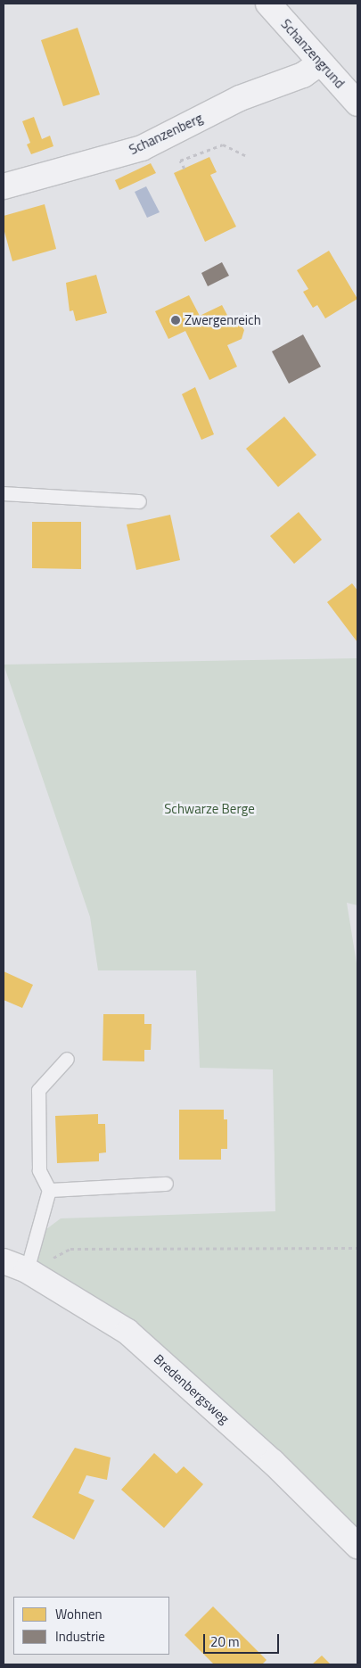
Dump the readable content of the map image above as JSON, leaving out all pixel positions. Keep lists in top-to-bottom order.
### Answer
{
  "streets": {
    "street": ["Schanzengrund", "Schanzenberg", "Bredenbergsweg"]
  },
  "crossings": [
    ["Schanzengrund", "Schanzenberg"]
  ],
  "parks": ["Schwarze Berge"],
  "places": ["Zwergenreich"],
  "legend": ["Wohnen", "Industrie"],
  "scale_bar": "20 m"
}
